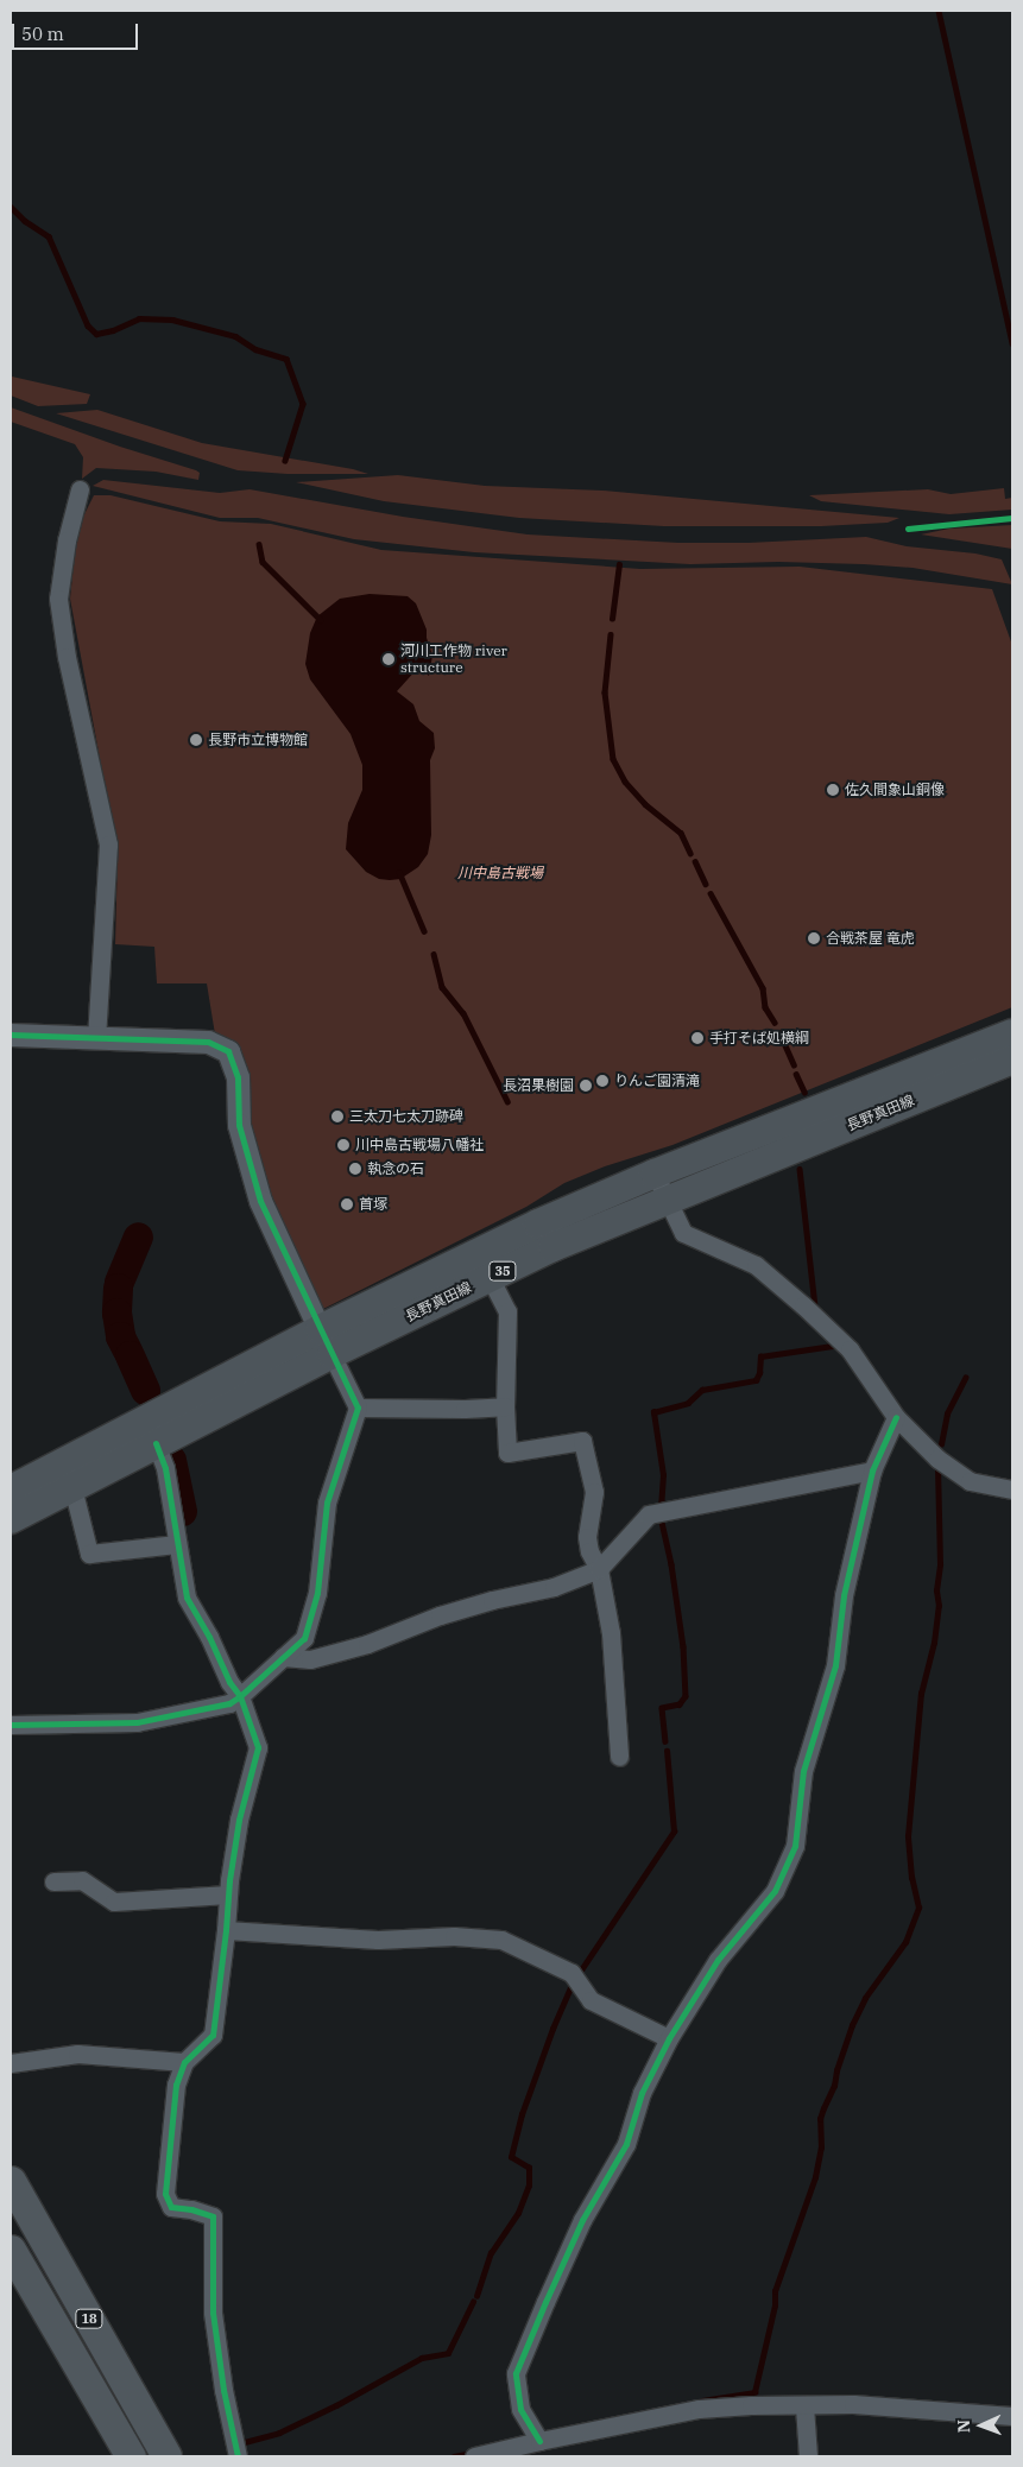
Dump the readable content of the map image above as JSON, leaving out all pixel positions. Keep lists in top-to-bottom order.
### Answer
{
  "streets": {
    "highway": ["18"],
    "main road": ["長野真田線", "35"]
  },
  "parks": ["川中島古戦場"],
  "places": [
    "河川工作物 river structure",
    "長野市立博物館",
    "佐久間象山銅像",
    "合戦茶屋 竜虎",
    "手打そば処横綱",
    "りんご園清滝",
    "長沼果樹園",
    "三太刀七太刀跡碑",
    "川中島古戦場八幡社",
    "執念の石",
    "首塚"
  ],
  "scale_bar": "50 m",
  "north": "left"
}
